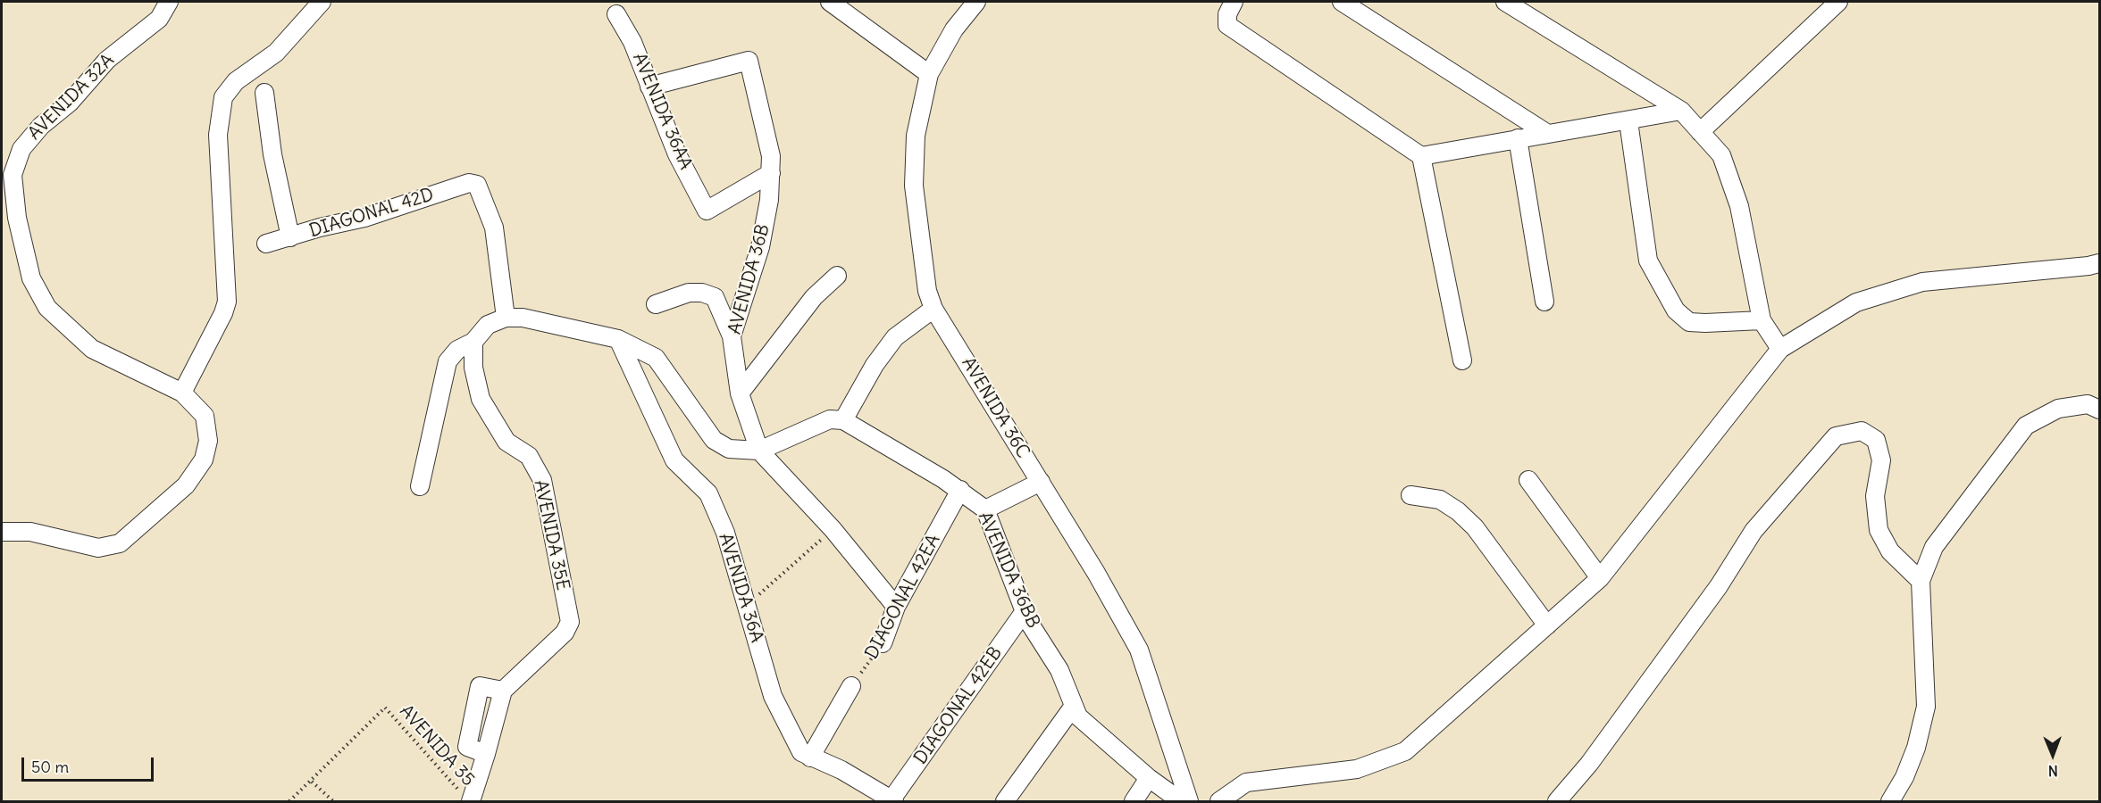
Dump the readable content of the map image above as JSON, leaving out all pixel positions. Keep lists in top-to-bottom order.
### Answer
{
  "streets": {
    "street": [
      "AVENIDA 32A",
      "AVENIDA 36AA",
      "DIAGONAL 42D",
      "AVENIDA 36B",
      "AVENIDA 36C",
      "AVENIDA 35E",
      "AVENIDA 36BB",
      "AVENIDA 36A",
      "DIAGONAL 42EA",
      "DIAGONAL 42EB"
    ],
    "path": ["AVENIDA 35"]
  },
  "crossings": [
    ["AVENIDA 36AA", "AVENIDA 36B"],
    ["AVENIDA 36B", "DIAGONAL 42EA"],
    ["AVENIDA 35E", "AVENIDA 35"],
    ["AVENIDA 36BB", "DIAGONAL 42EA"],
    ["AVENIDA 36BB", "DIAGONAL 42EB"],
    ["AVENIDA 36A", "DIAGONAL 42EB"]
  ],
  "scale_bar": "50 m",
  "north": "bottom"
}
